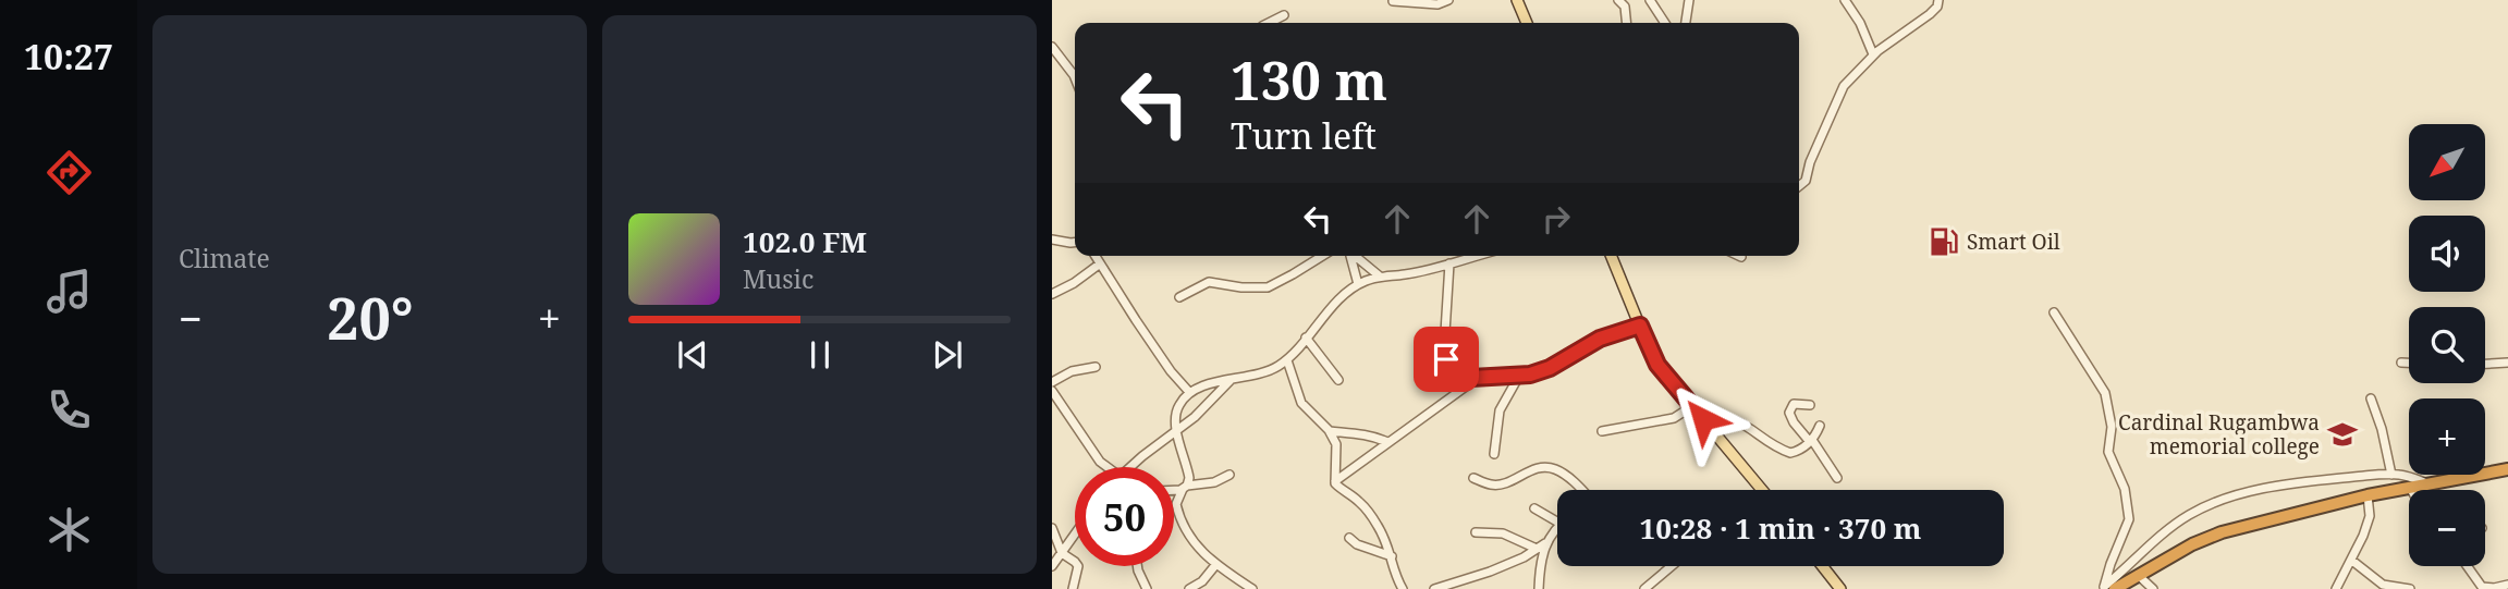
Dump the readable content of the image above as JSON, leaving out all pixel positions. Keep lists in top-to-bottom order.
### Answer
{
  "places": {
    "fuel station": ["Smart Oil"],
    "school or university": ["Cardinal Rugambwa memorial college"]
  },
  "north": "bottom left",
  "page": {
    "tabs": "10:27",
    "tile": "Climate",
    "turn": ["130 m", "Turn left"],
    "map_buttons": ["+", "−"],
    "song": ["102.0 FM", "Music"],
    "heat": ["−", "20°", "+"],
    "limit": "50",
    "trip": "10:28 · 1 min · 370 m"
  }
}
